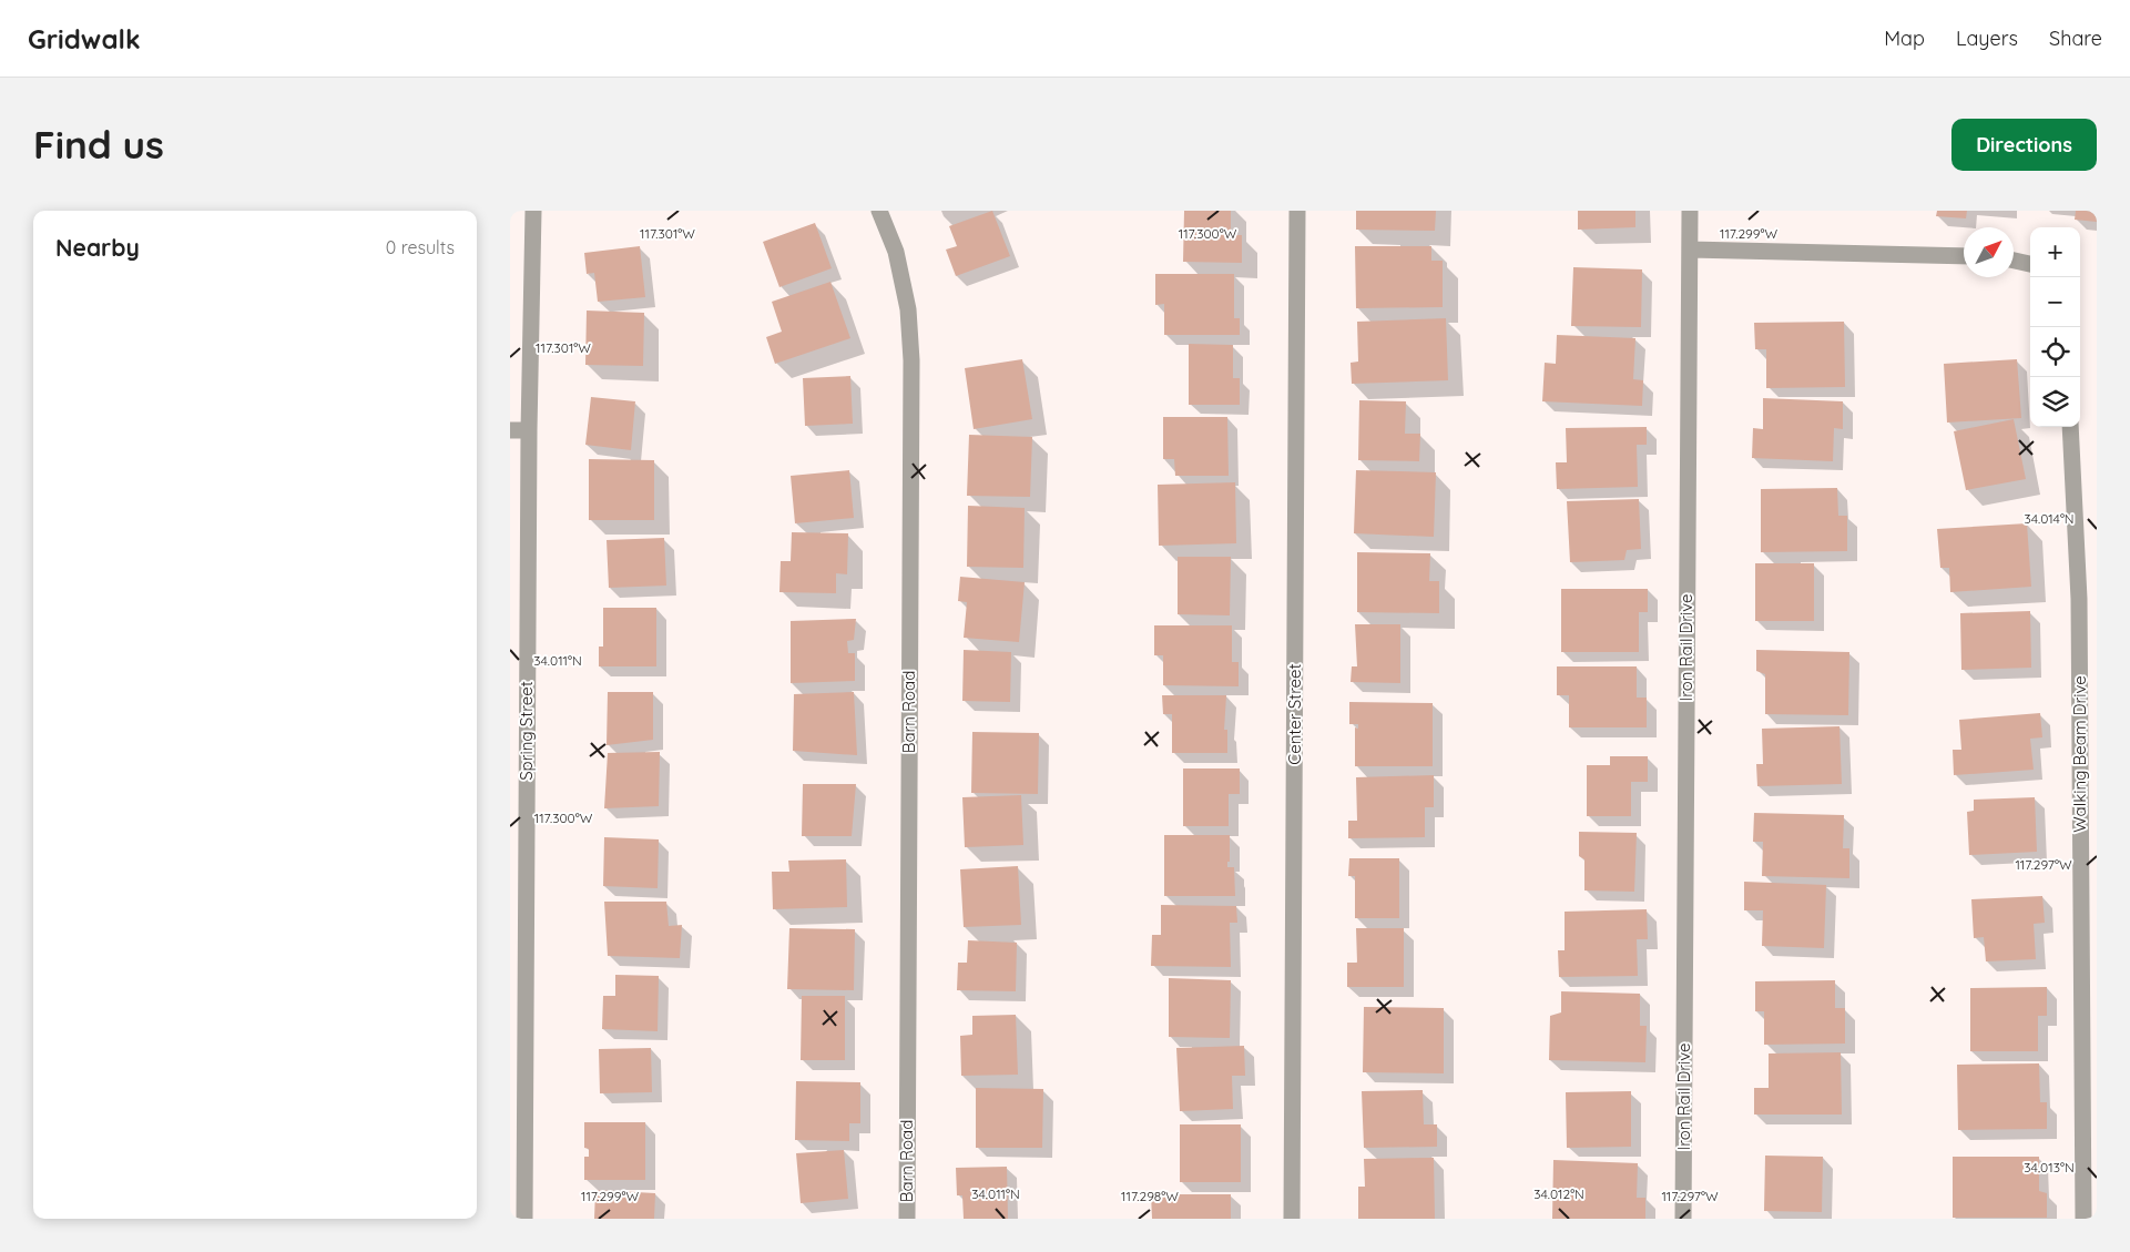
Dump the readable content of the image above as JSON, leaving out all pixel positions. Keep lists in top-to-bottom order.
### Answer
{
  "streets": {
    "street": [
      "Iron Rail Drive",
      "Barn Road",
      "Center Street",
      "Spring Street",
      "Walking Beam Drive"
    ]
  },
  "north": "top right",
  "page": {
    "header": "Gridwalk",
    "nav": ["Map", "Layers", "Share"],
    "buttons": "Directions",
    "title": "Find us",
    "heading": ["Nearby", "0 results"],
    "map_buttons": ["+", "−"]
  },
  "coordinates": [
    "117.301°W",
    "117.300°W",
    "117.299°W",
    "34.014°N",
    "34.011°N",
    "117.297°W",
    "34.013°N",
    "34.012°N",
    "117.298°W"
  ]
}
